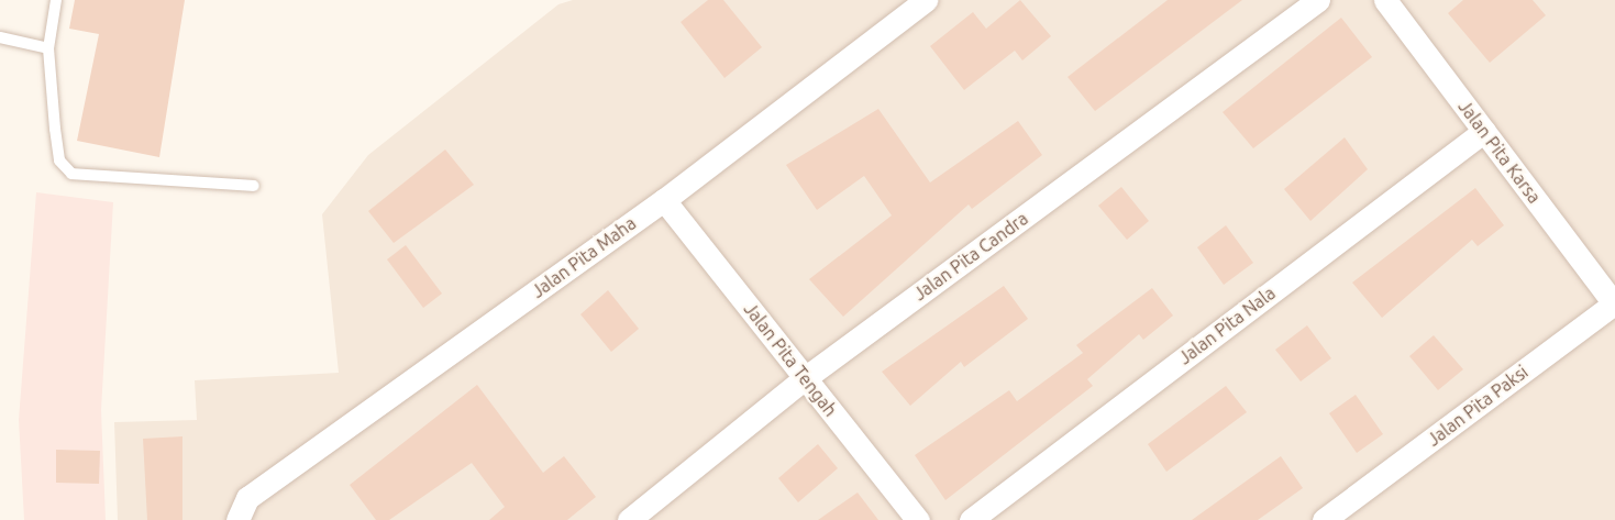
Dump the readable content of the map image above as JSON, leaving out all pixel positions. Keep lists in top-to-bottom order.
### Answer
{
  "streets": {
    "street": [
      "Jalan Pita Karsa",
      "Jalan Pita Candra",
      "Jalan Pita Maha",
      "Jalan Pita Nala",
      "Jalan Pita Tengah",
      "Jalan Pita Paksi"
    ]
  },
  "crossings": [
    ["Jalan Pita Karsa", "Jalan Pita Nala"],
    ["Jalan Pita Karsa", "Jalan Pita Paksi"],
    ["Jalan Pita Candra", "Jalan Pita Tengah"],
    ["Jalan Pita Maha", "Jalan Pita Tengah"]
  ]
}
